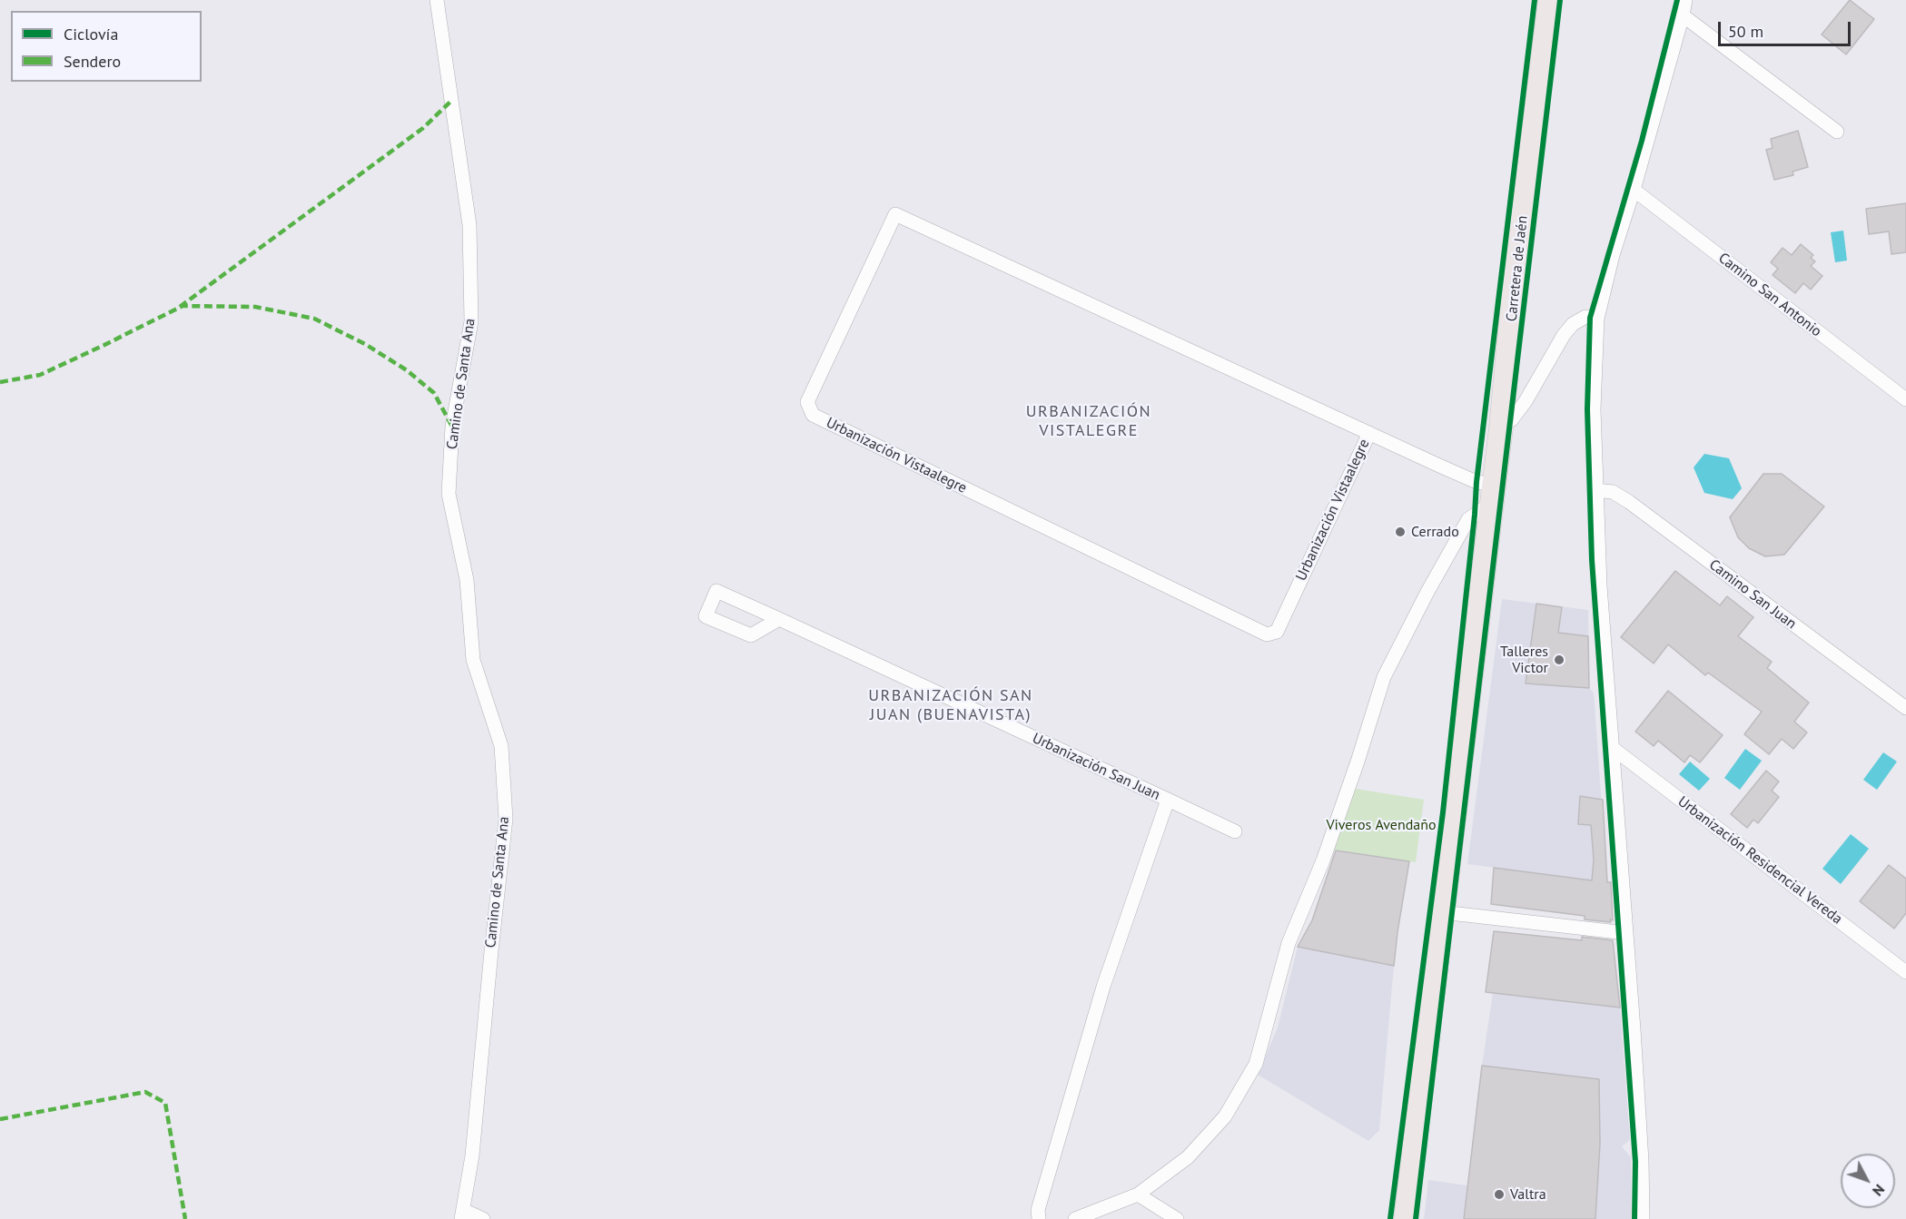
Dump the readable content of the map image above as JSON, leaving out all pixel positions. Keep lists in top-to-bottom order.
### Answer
{
  "streets": {
    "highway": ["Carretera de Jaén"],
    "street": [
      "Camino San Antonio",
      "Camino de Santa Ana",
      "Urbanización Vistaalegre",
      "Camino San Juan",
      "Urbanización San Juan",
      "Urbanización Residencial Vereda"
    ]
  },
  "crossings": [
    ["Carretera de Jaén", "Urbanización Vistaalegre"]
  ],
  "districts": ["URBANIZACIÓN VISTALEGRE", "URBANIZACIÓN SAN JUAN (BUENAVISTA)"],
  "parks": ["Viveros Avendaño"],
  "places": ["Cerrado", "Talleres Victor", "Valtra"],
  "legend": ["Ciclovía", "Sendero"],
  "scale_bar": "50 m",
  "north": "bottom right"
}
